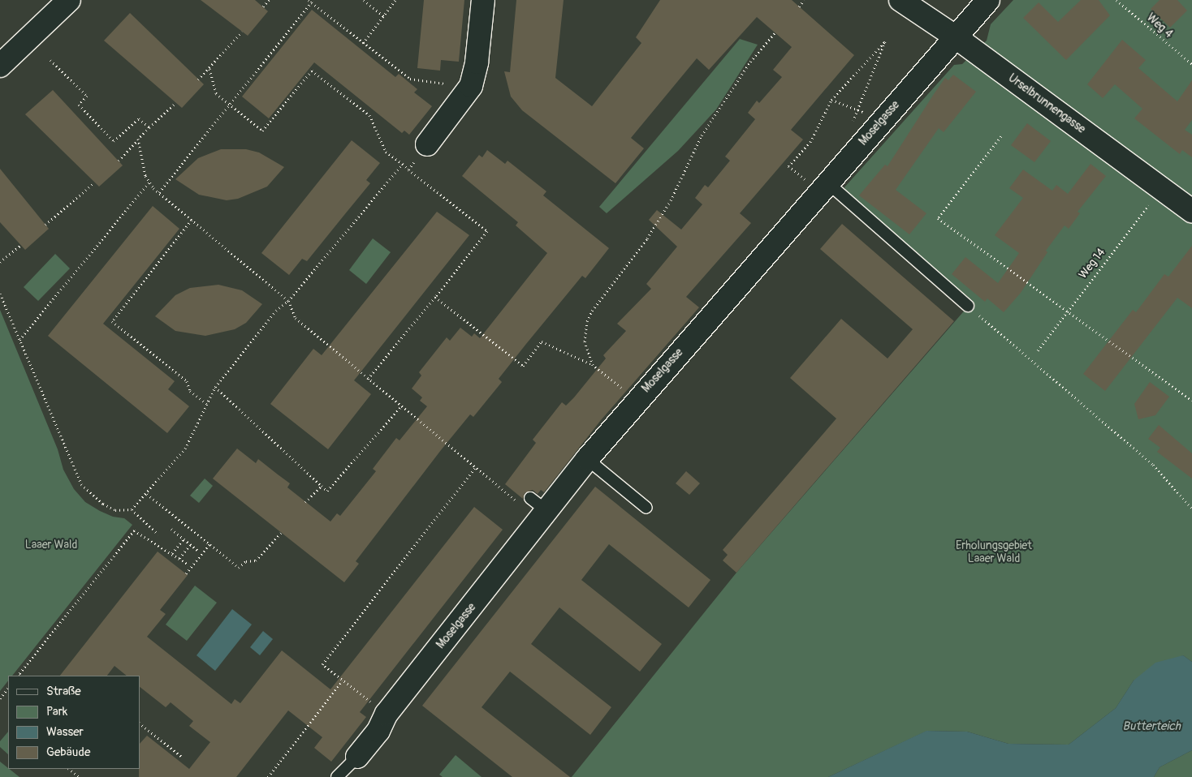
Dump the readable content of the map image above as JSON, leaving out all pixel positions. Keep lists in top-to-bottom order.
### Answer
{
  "streets": {
    "street": ["Urselbrunnengasse", "Moselgasse"],
    "path": ["Weg 4", "Weg 14"]
  },
  "crossings": [
    ["Urselbrunnengasse", "Moselgasse"],
    ["Urselbrunnengasse", "Weg 14"]
  ],
  "water": ["Butterteich"],
  "parks": ["Laaer Wald", "Erholungsgebiet Laaer Wald"],
  "legend": [
    "Straße",
    "Park",
    "Wasser",
    "Gebäude"
  ]
}
